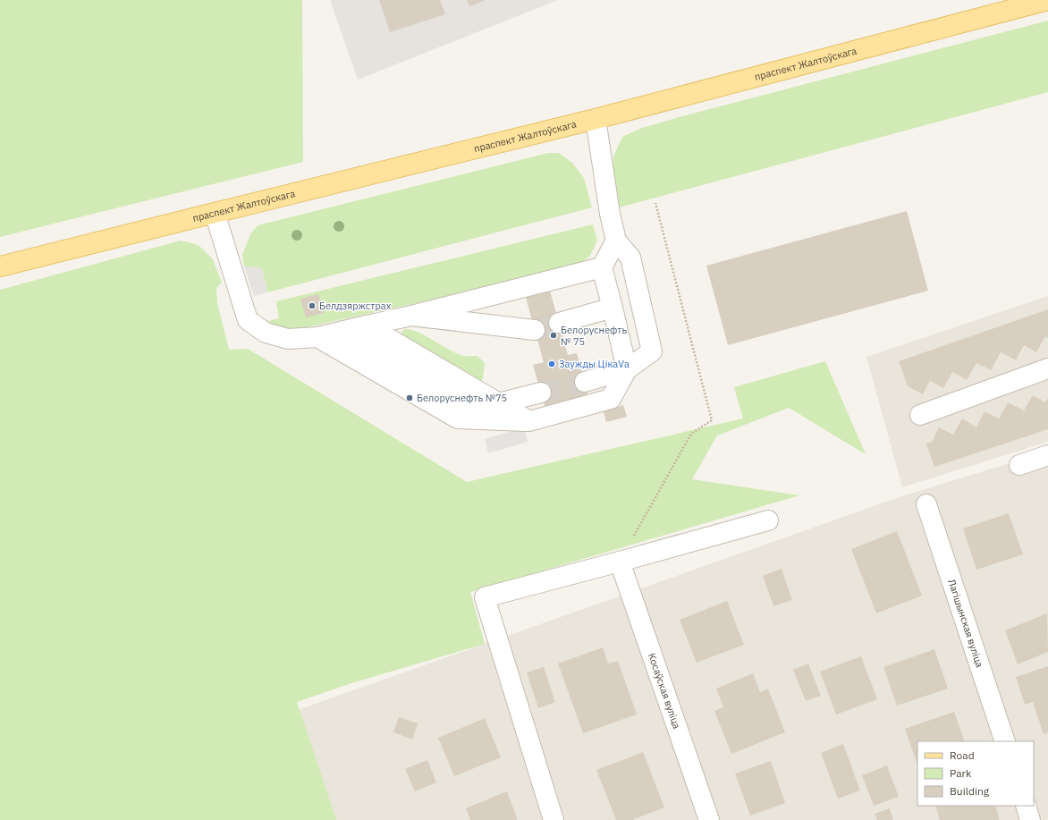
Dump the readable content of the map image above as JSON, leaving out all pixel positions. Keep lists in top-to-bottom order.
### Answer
{
  "streets": {
    "main road": ["праспект Жалтоўскага"],
    "street": ["Лагішынская вуліца", "Косаўская вуліца"]
  },
  "places": [
    "Белдзяржстрах",
    "Белоруснефть № 75",
    "Заужды ЦікаVа",
    "Белоруснефть №75"
  ],
  "legend": ["Road", "Park", "Building"]
}
